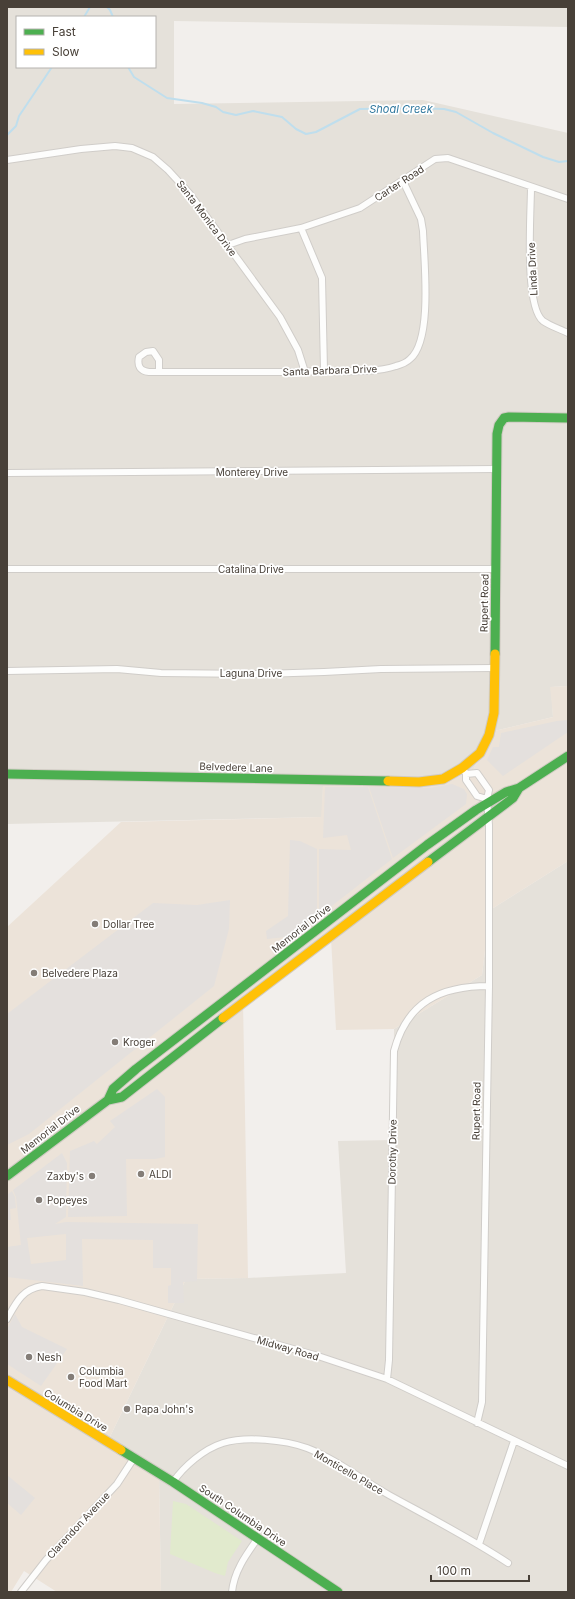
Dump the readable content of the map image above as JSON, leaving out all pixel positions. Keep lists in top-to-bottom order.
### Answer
{
  "streets": {
    "main road": [
      "Rupert Road",
      "Belvedere Lane",
      "Memorial Drive",
      "Columbia Drive",
      "South Columbia Drive"
    ],
    "street": [
      "Carter Road",
      "Santa Monica Drive",
      "Linda Drive",
      "Santa Barbara Drive",
      "Monterey Drive",
      "Catalina Drive",
      "Laguna Drive",
      "Dorothy Drive",
      "Midway Road",
      "Monticello Place",
      "Clarendon Avenue"
    ]
  },
  "crossings": [
    ["Carter Road", "Santa Monica Drive"],
    ["Carter Road", "Linda Drive"],
    ["Carter Road", "Santa Barbara Drive"],
    ["Santa Monica Drive", "Santa Barbara Drive"],
    ["Monterey Drive", "Rupert Road"],
    ["Catalina Drive", "Rupert Road"],
    ["Rupert Road", "Laguna Drive"],
    ["Rupert Road", "Belvedere Lane"],
    ["Rupert Road", "Memorial Drive"],
    ["Rupert Road", "Dorothy Drive"],
    ["Rupert Road", "Midway Road"],
    ["Dorothy Drive", "Midway Road"],
    ["Columbia Drive", "South Columbia Drive"],
    ["Columbia Drive", "Clarendon Avenue"],
    ["Monticello Place", "South Columbia Drive"],
    ["South Columbia Drive", "Clarendon Avenue"]
  ],
  "water": ["Shoal Creek"],
  "places": [
    "Dollar Tree",
    "Belvedere Plaza",
    "Kroger",
    "ALDI",
    "Zaxby's",
    "Popeyes",
    "Nesh",
    "Columbia Food Mart",
    "Papa John's"
  ],
  "legend": ["Fast", "Slow"],
  "scale_bar": "100 m"
}
